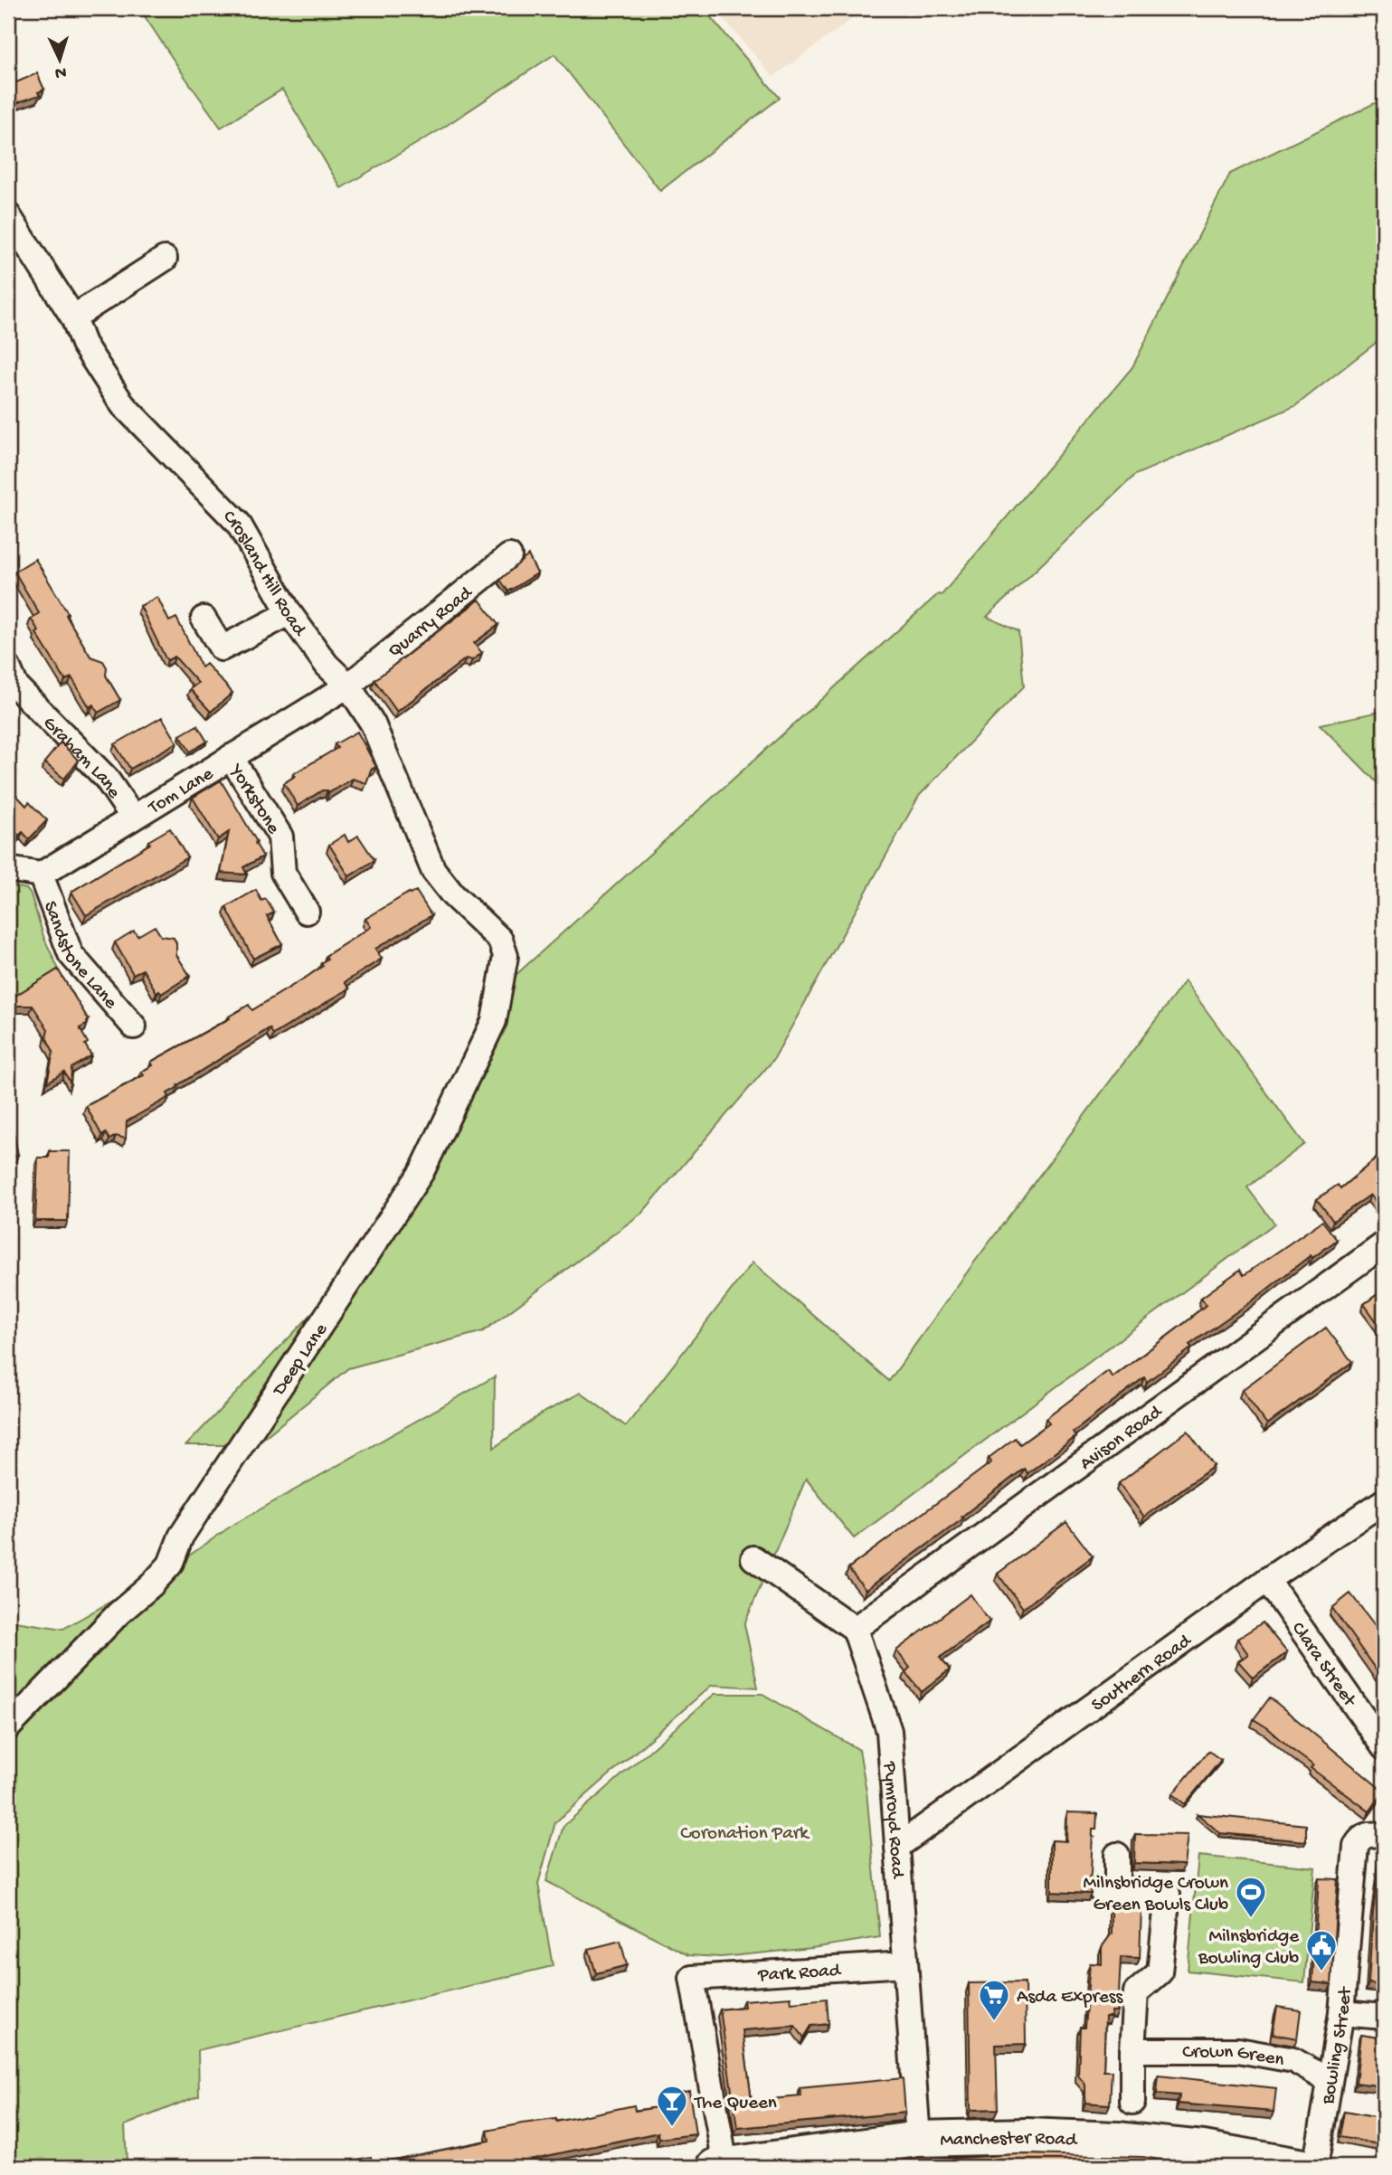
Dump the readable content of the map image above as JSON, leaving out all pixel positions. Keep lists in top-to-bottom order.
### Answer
{
  "streets": {
    "main road": ["Manchester Road"],
    "street": [
      "Crosland Hill Road",
      "Quarry Road",
      "Graham Lane",
      "Tom Lane",
      "Yorkstone",
      "Sandstone Lane",
      "Deep Lane",
      "Avison Road",
      "Clara Street",
      "Southern Road",
      "Pymroyd Road",
      "Park Road",
      "Bowling Street",
      "Crown Green"
    ]
  },
  "crossings": [
    ["Crosland Hill Road", "Quarry Road"],
    ["Crosland Hill Road", "Tom Lane"],
    ["Crosland Hill Road", "Deep Lane"],
    ["Quarry Road", "Tom Lane"],
    ["Graham Lane", "Tom Lane"],
    ["Tom Lane", "Yorkstone"],
    ["Tom Lane", "Sandstone Lane"],
    ["Avison Road", "Pymroyd Road"],
    ["Clara Street", "Southern Road"],
    ["Southern Road", "Pymroyd Road"],
    ["Pymroyd Road", "Park Road"],
    ["Pymroyd Road", "Manchester Road"],
    ["Park Road", "Manchester Road"],
    ["Bowling Street", "Crown Green"]
  ],
  "parks": ["Coronation Park"],
  "places": {
    "sports": ["Milnsbridge Crown Green Bowls Club"],
    "public building": ["Milnsbridge Bowling Club"],
    "supermarket": ["Asda Express"],
    "bar": ["The Queen"]
  },
  "north": "bottom"
}
